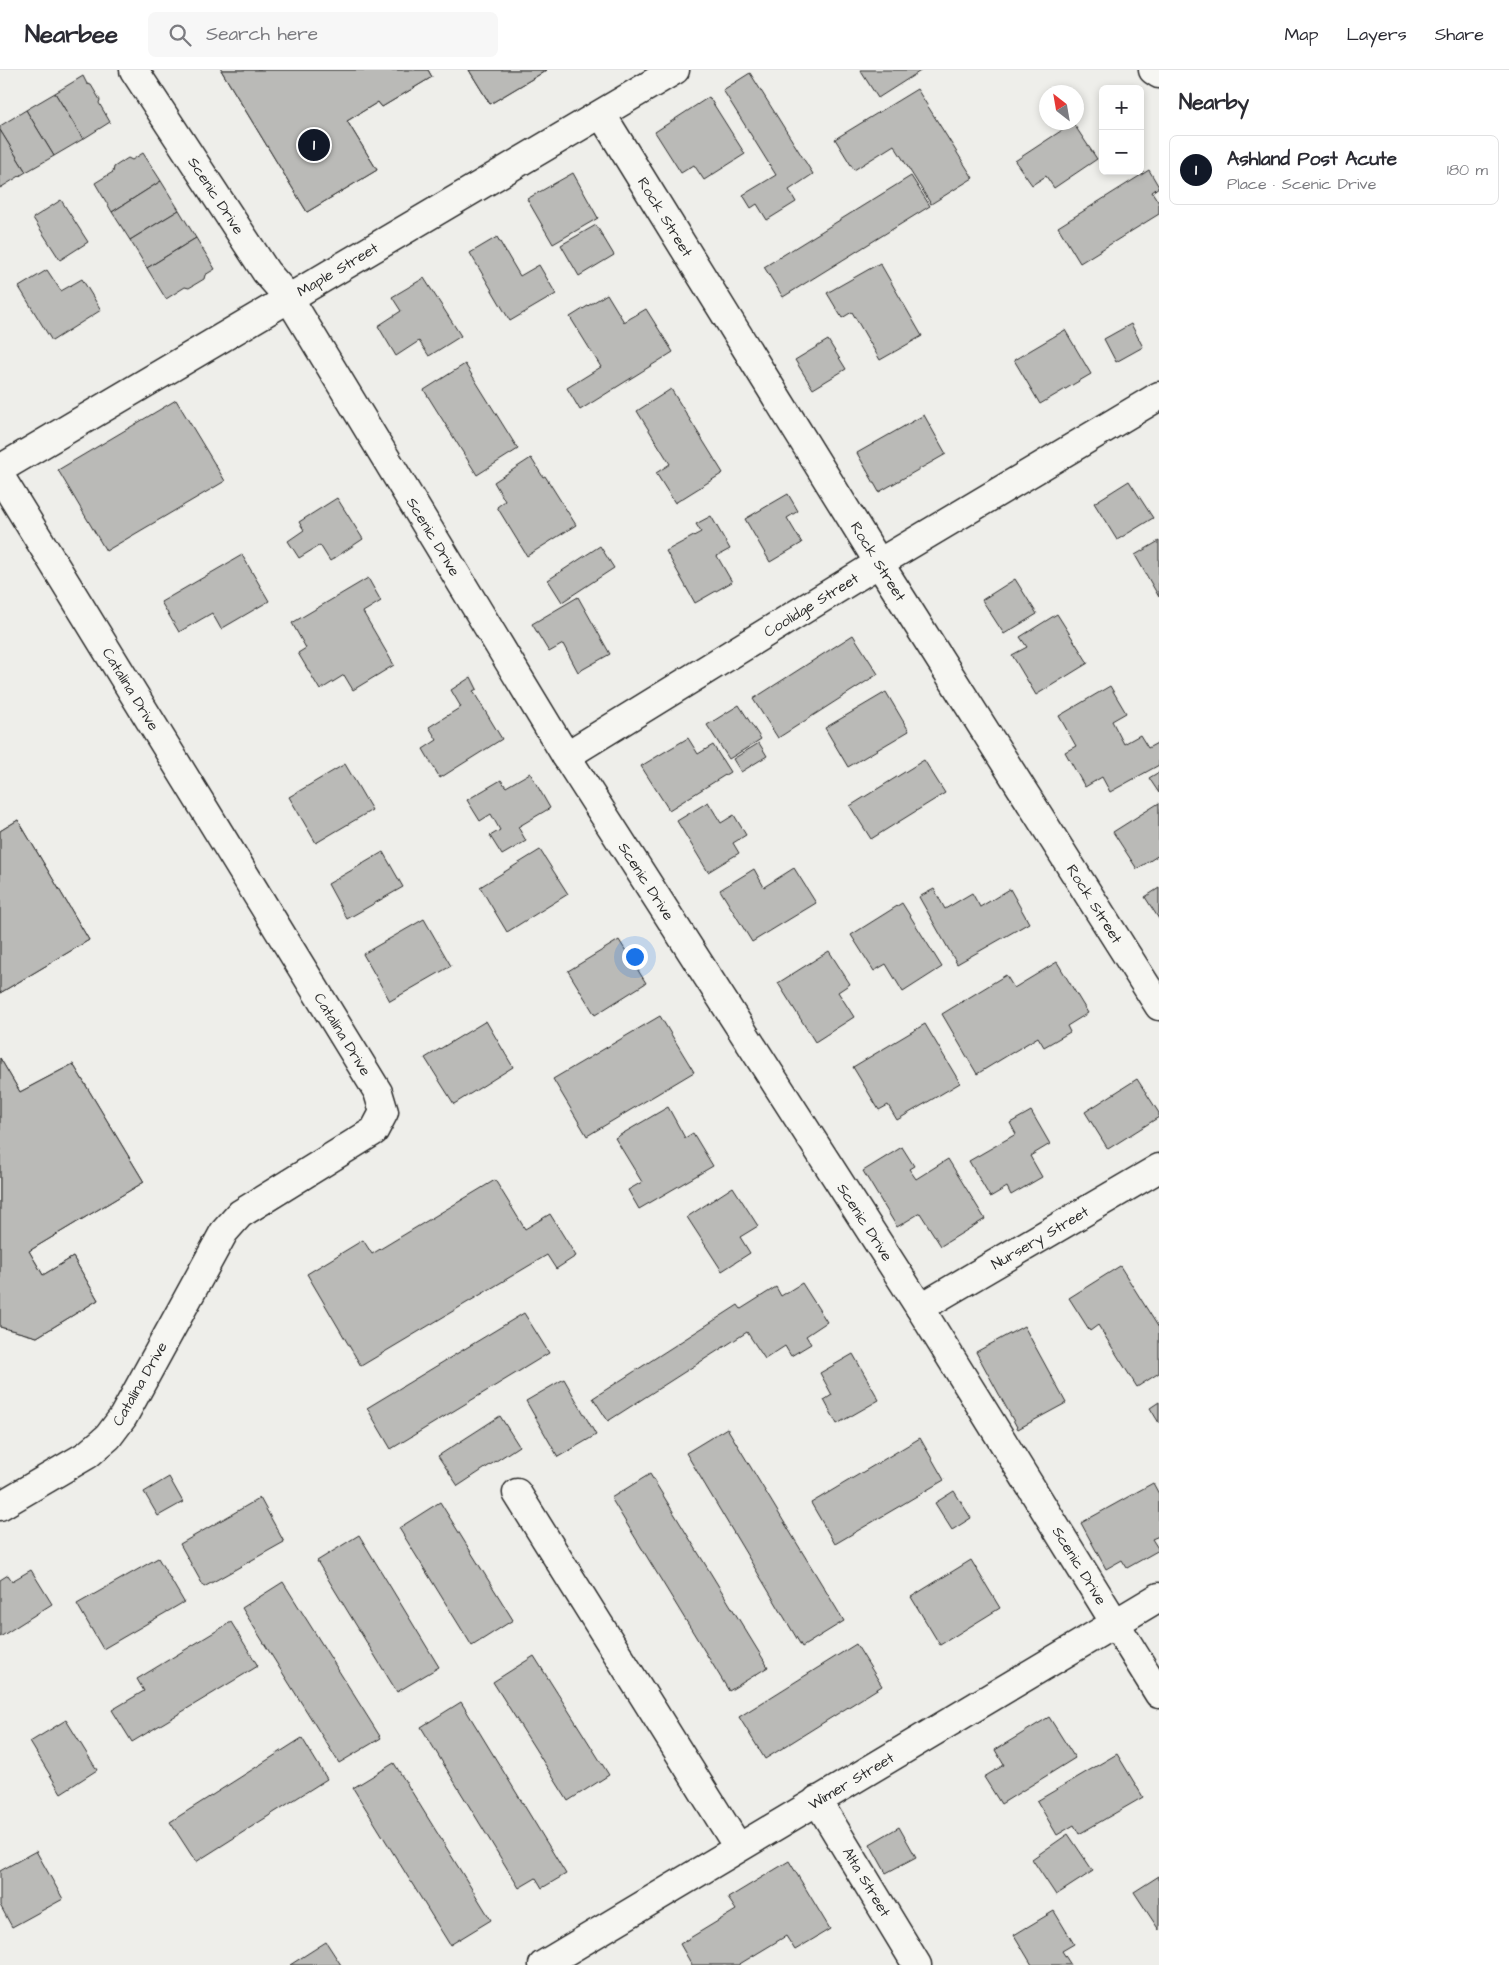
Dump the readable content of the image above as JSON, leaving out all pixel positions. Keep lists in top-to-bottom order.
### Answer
{
  "streets": {
    "street": [
      "Scenic Drive",
      "Rock Street",
      "Maple Street",
      "Coolidge Street",
      "Catalina Drive",
      "Nursery Street",
      "Wimer Street",
      "Alta Street"
    ]
  },
  "crossings": [
    ["Scenic Drive", "Maple Street"],
    ["Scenic Drive", "Coolidge Street"],
    ["Scenic Drive", "Nursery Street"],
    ["Scenic Drive", "Wimer Street"],
    ["Rock Street", "Maple Street"],
    ["Rock Street", "Coolidge Street"],
    ["Wimer Street", "Alta Street"]
  ],
  "north": "top left",
  "page": {
    "header": "Nearbee",
    "search": "Search here",
    "nav": ["Map", "Layers", "Share"],
    "heading": "Nearby",
    "map_buttons": ["+", "−"],
    "pins": "1",
    "list": [
      {
        "mark": "1",
        "name": "Ashland Post Acute",
        "note": "Place · Scenic Drive",
        "value": "180 m"
      }
    ]
  }
}
